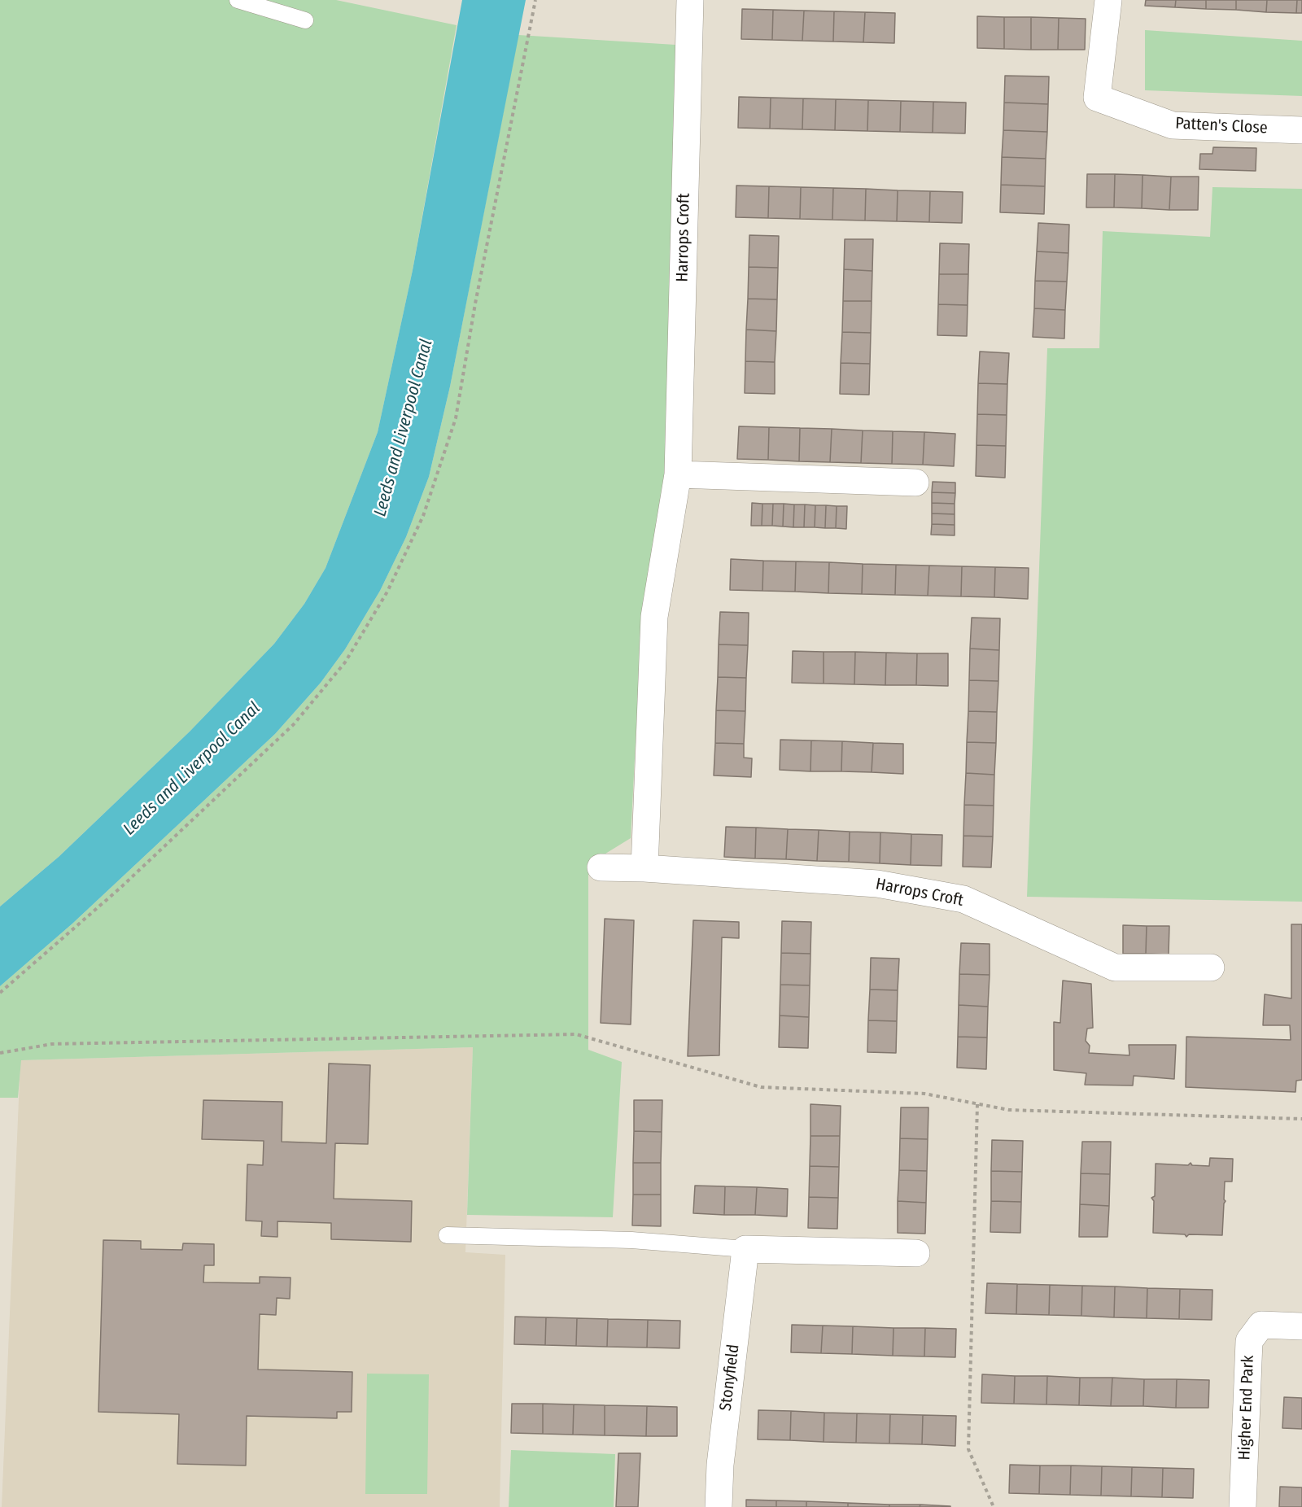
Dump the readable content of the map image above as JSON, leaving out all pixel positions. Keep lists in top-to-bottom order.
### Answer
{
  "streets": {
    "street": [
      "Patten's Close",
      "Harrops Croft",
      "Stonyfield",
      "Higher End Park"
    ]
  },
  "water": ["Leeds and Liverpool Canal"]
}
